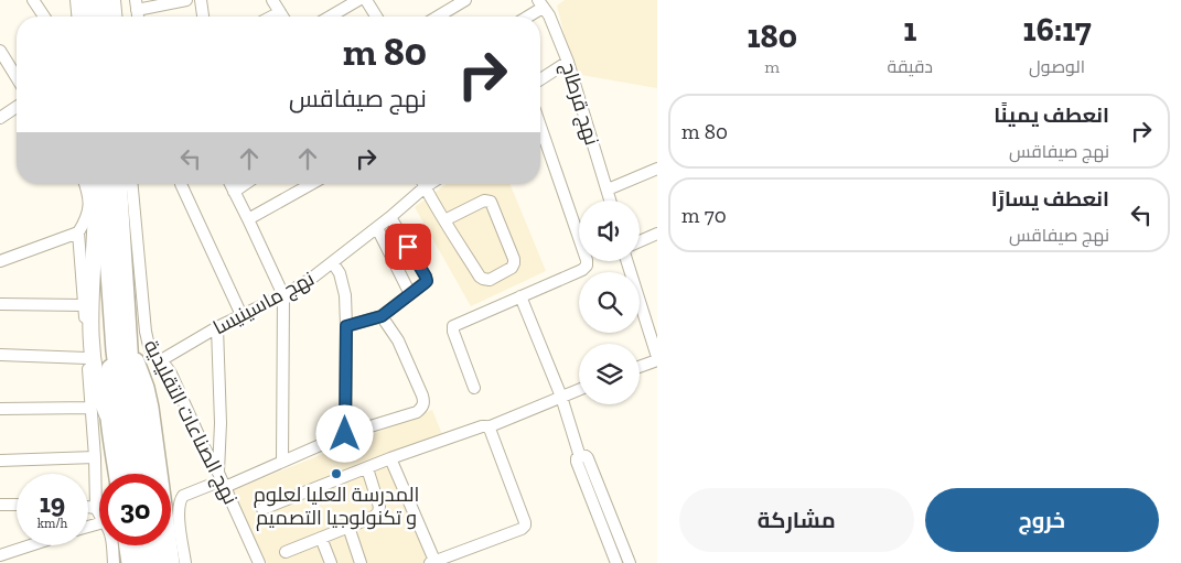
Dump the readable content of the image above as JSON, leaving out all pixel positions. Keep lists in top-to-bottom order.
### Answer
{
  "streets": {
    "street": ["نهج قرطاج", "نهج ماسينيسا", "نهج الصناعات التقليدية"]
  },
  "crossings": [
    ["نهج ماسينيسا", "نهج الصناعات التقليدية"]
  ],
  "places": ["المدرسة العليا لعلوم و تكنولوجيا التصميم"],
  "page": {
    "eta": [
      "16:17",
      "الوصول",
      "1",
      "دقيقة",
      "180",
      "m"
    ],
    "turn": ["80 m", "نهج صيفاقس"],
    "list": [
      {
        "name": "انعطف يمينًا",
        "note": "نهج صيفاقس",
        "value": "80 m"
      },
      {
        "name": "انعطف يسارًا",
        "note": "نهج صيفاقس",
        "value": "70 m"
      }
    ],
    "speed": "19 km/h",
    "limit": "30",
    "buttons": ["خروج", "مشاركة"]
  }
}
